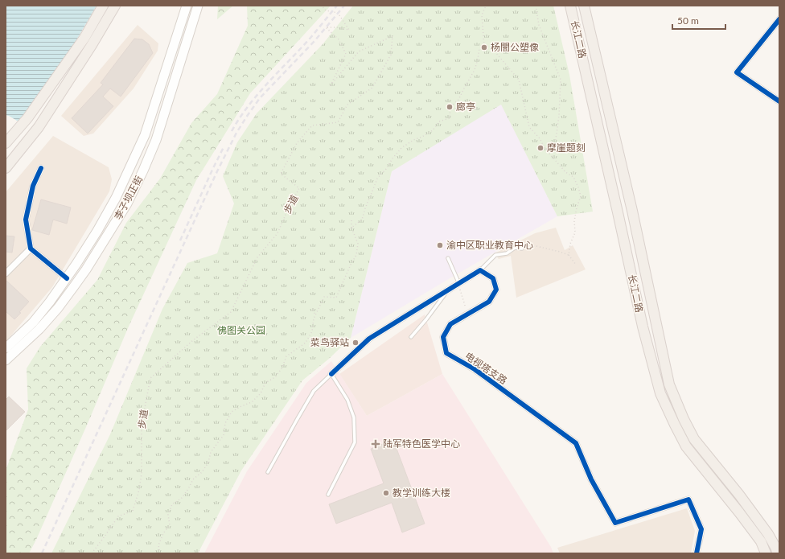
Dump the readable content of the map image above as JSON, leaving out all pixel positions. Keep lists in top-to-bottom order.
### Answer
{
  "streets": {
    "main road": ["长江二路", "李子坝正街"],
    "street": ["电视塔支路"],
    "path": ["步道"]
  },
  "parks": ["佛图关公园"],
  "places": {
    "other": [
      "杨闇公塑像",
      "廊亭",
      "摩崖题刻",
      "渝中区职业教育中心",
      "菜鸟驿站",
      "教学训练大楼"
    ],
    "health": ["陆军特色医学中心"]
  },
  "scale_bar": "50 m"
}
